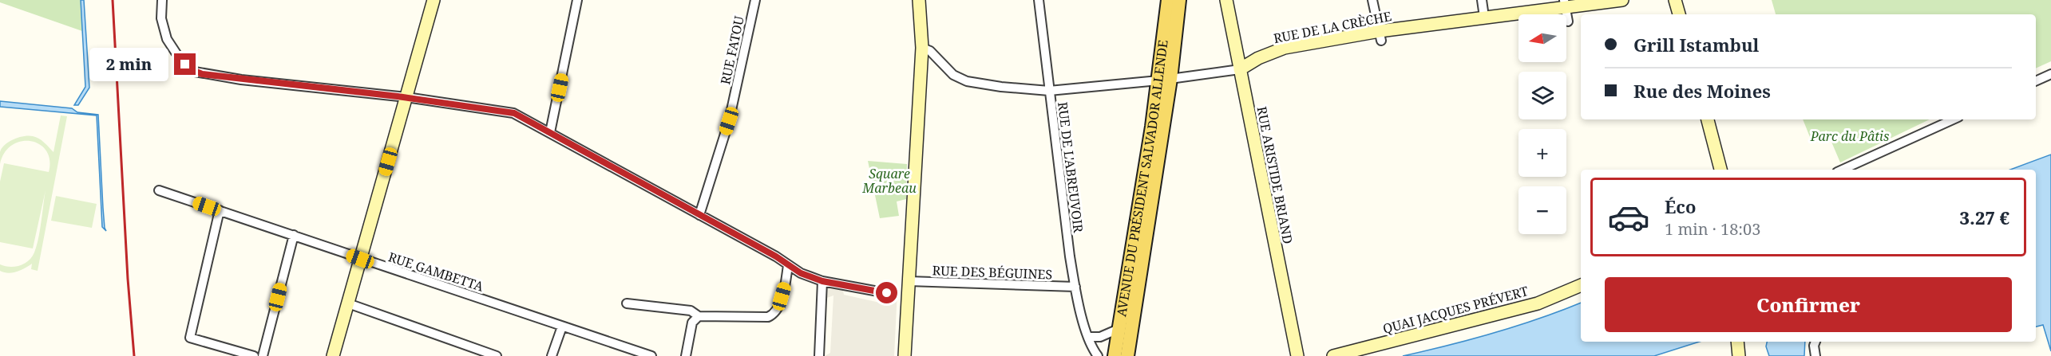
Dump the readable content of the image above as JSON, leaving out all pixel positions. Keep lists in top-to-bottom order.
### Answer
{
  "streets": {
    "main road": ["AVENUE DU PRÉSIDENT SALVADOR ALLENDE"],
    "street": [
      "RUE DE LA CRÈCHE",
      "RUE FATOU",
      "RUE DE L'ABREUVOIR",
      "RUE ARISTIDE BRIAND",
      "RUE GAMBETTA",
      "RUE DES BÉGUINES",
      "QUAI JACQUES PRÉVERT"
    ]
  },
  "crossings": [
    ["RUE DE LA CRÈCHE", "RUE DE L'ABREUVOIR"],
    ["RUE DE LA CRÈCHE", "RUE ARISTIDE BRIAND"],
    ["RUE DE LA CRÈCHE", "AVENUE DU PRÉSIDENT SALVADOR ALLENDE"],
    ["RUE DE L'ABREUVOIR", "RUE DES BÉGUINES"]
  ],
  "parks": ["Parc du Pâtis", "Square Marbeau"],
  "north": "left",
  "page": {
    "map_buttons": ["+", "−"],
    "banner": ["Grill Istambul", "Rue des Moines"],
    "bubble": "2 min",
    "list": [
      {
        "name": "Éco",
        "note": "1 min · 18:03",
        "value": "3.27 €"
      }
    ],
    "buttons": "Confirmer"
  }
}
